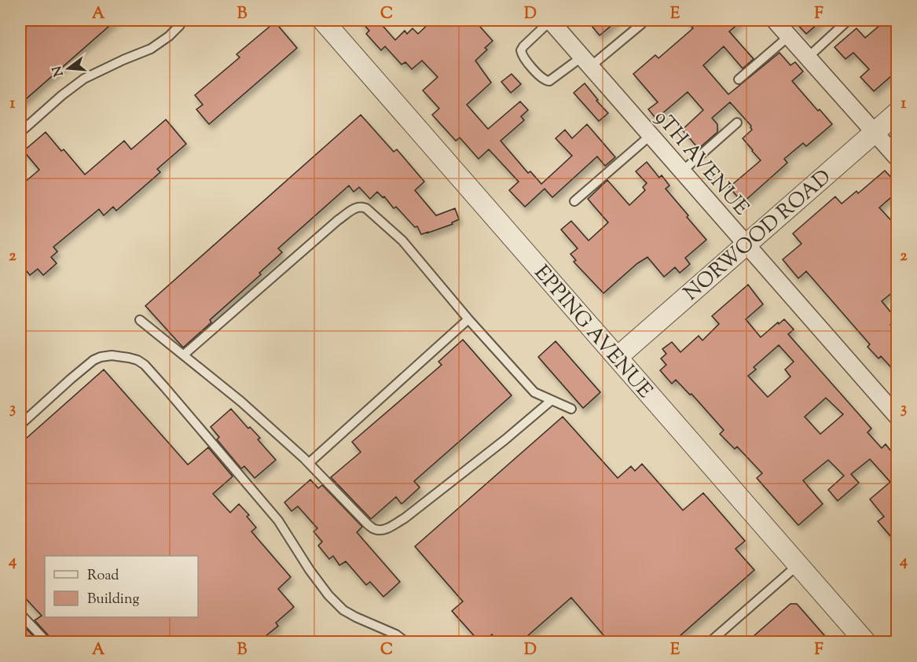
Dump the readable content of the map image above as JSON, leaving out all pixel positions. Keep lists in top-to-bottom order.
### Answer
{
  "streets": {
    "street": ["9TH AVENUE", "NORWOOD ROAD", "EPPING AVENUE"]
  },
  "crossings": [
    ["9TH AVENUE", "NORWOOD ROAD"],
    ["NORWOOD ROAD", "EPPING AVENUE"]
  ],
  "legend": ["Road", "Building"],
  "north": "left",
  "grid": {
    "columns": [
      "A",
      "B",
      "C",
      "D",
      "E",
      "F"
    ],
    "rows": [
      "1",
      "2",
      "3",
      "4"
    ]
  }
}
